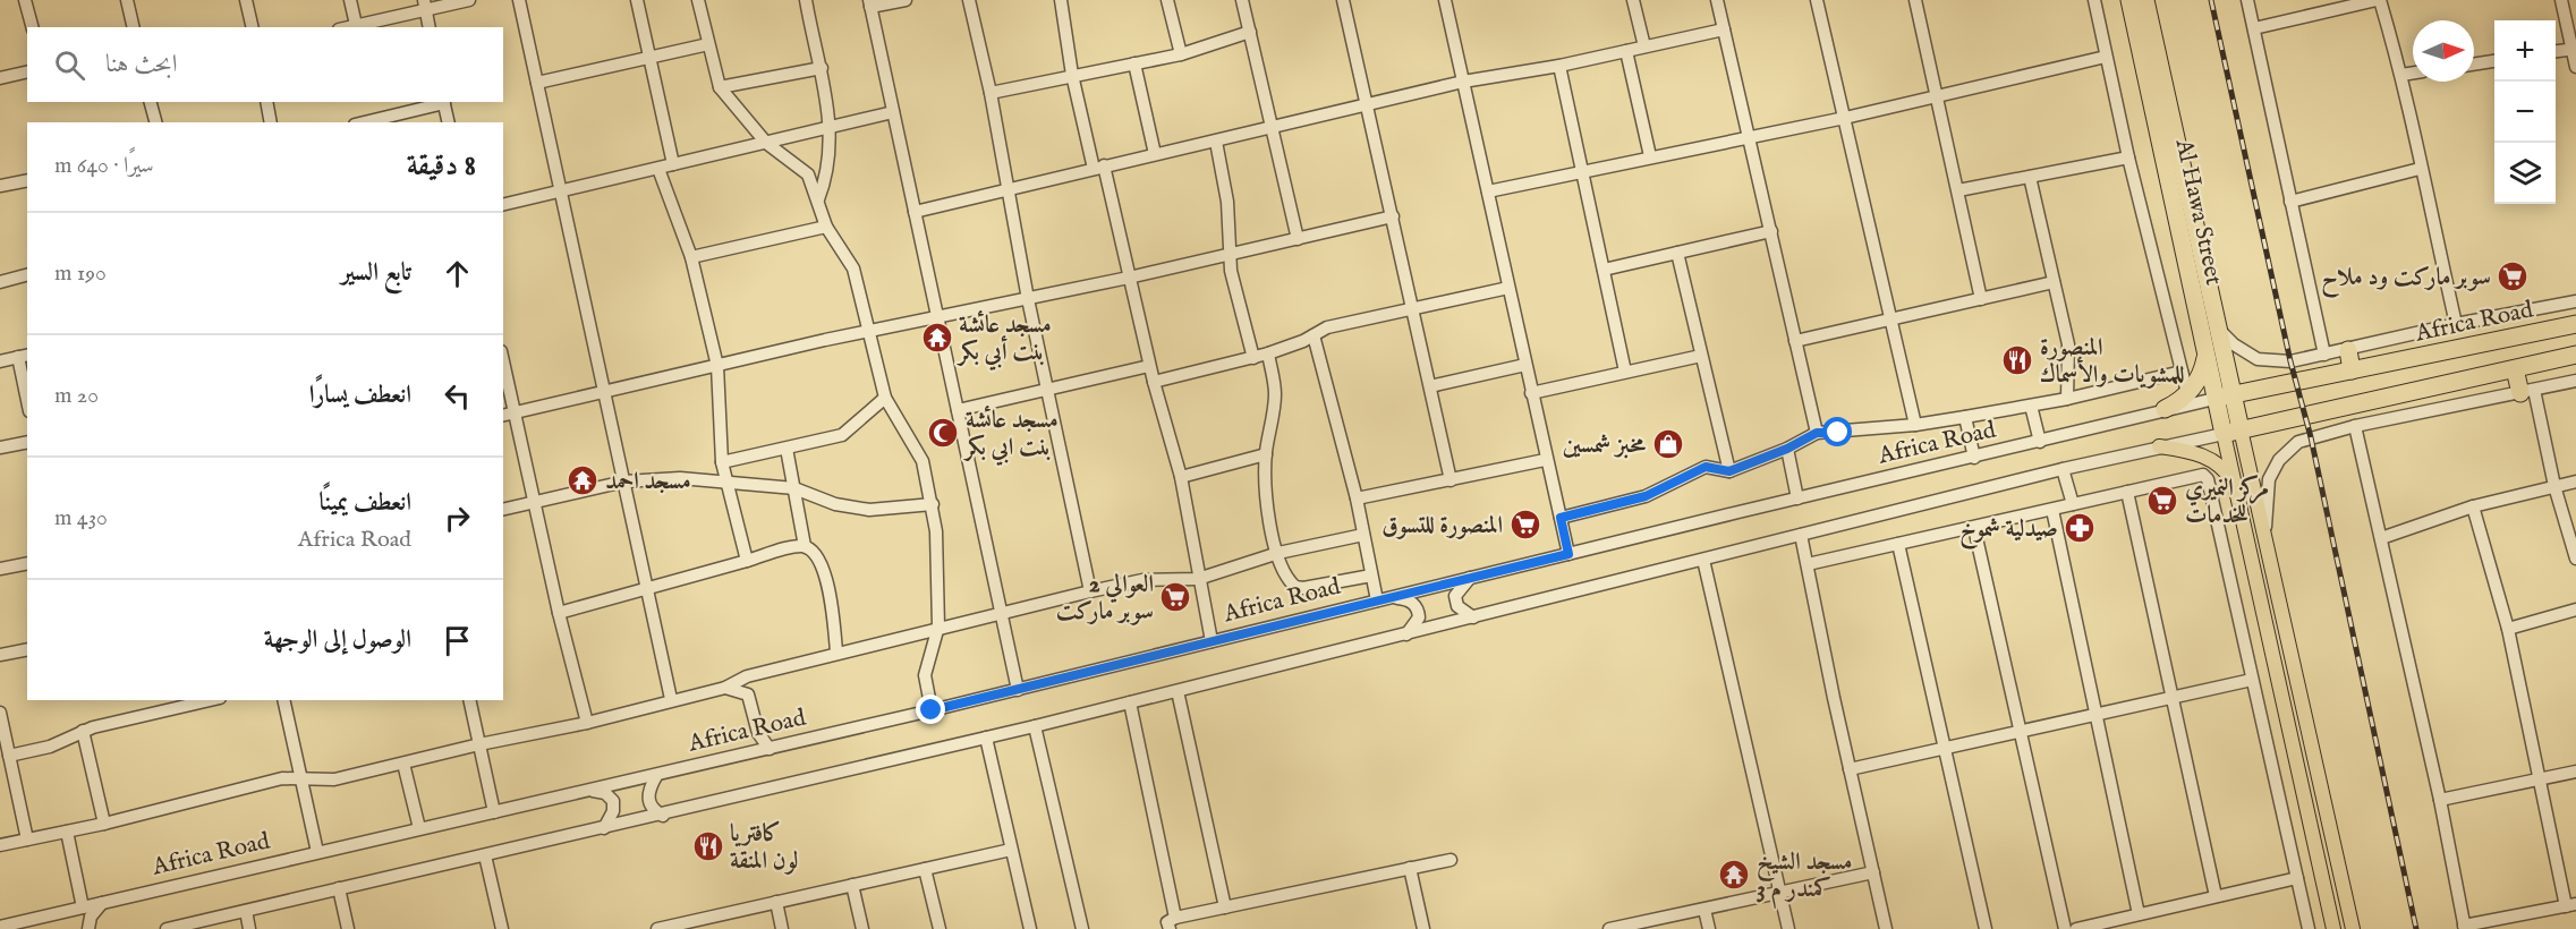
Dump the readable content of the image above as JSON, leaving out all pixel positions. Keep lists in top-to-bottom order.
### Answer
{
  "streets": {
    "highway": ["Al Hawa Street", "Africa Road"]
  },
  "crossings": [
    ["Al Hawa Street", "Africa Road"]
  ],
  "places": {
    "supermarket": [
      "سوبر ماركت ود ملاح",
      "مركز النميري للخدمات",
      "المنصورة للتسوق",
      "العوالي 2 سوبر ماركت"
    ],
    "temple": ["مسجد عائشة بنت أبي بكر", "مسجد احمد", "مسجد الشيخ كمندر م 3"],
    "restaurant": ["المنصورة للمشويات والأسماك", "كافتريا لون المنقة"],
    "mosque": ["مسجد عائشة بنت ابي بكر"],
    "shop": ["مخبز شمسين"],
    "pharmacy": ["صيدلية شموخ"]
  },
  "north": "right",
  "page": {
    "map_buttons": ["+", "−"],
    "search": "ابحث هنا",
    "heading": ["8 دقيقة", "سيرًا · 640 m"],
    "list": [
      ["تابع السير", "190 m"],
      ["انعطف يسارًا", "20 m"],
      ["انعطف يمينًا", "Africa Road", "430 m"],
      "الوصول إلى الوجهة"
    ]
  }
}
